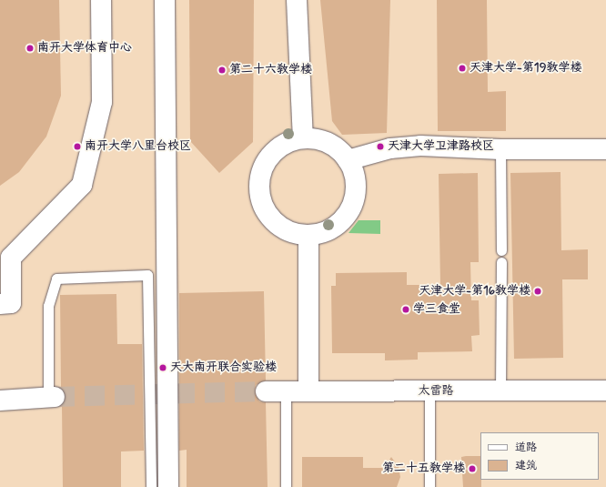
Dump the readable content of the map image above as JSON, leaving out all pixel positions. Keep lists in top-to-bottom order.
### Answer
{
  "streets": {
    "street": ["太雷路"]
  },
  "places": [
    "南开大学体育中心",
    "天津大学-第19教学楼",
    "第二十六教学楼",
    "南开大学八里台校区",
    "天津大学卫津路校区",
    "天津大学-第16教学楼",
    "学三食堂",
    "天大南开联合实验楼",
    "第二十五教学楼"
  ],
  "legend": ["道路", "建筑"]
}
